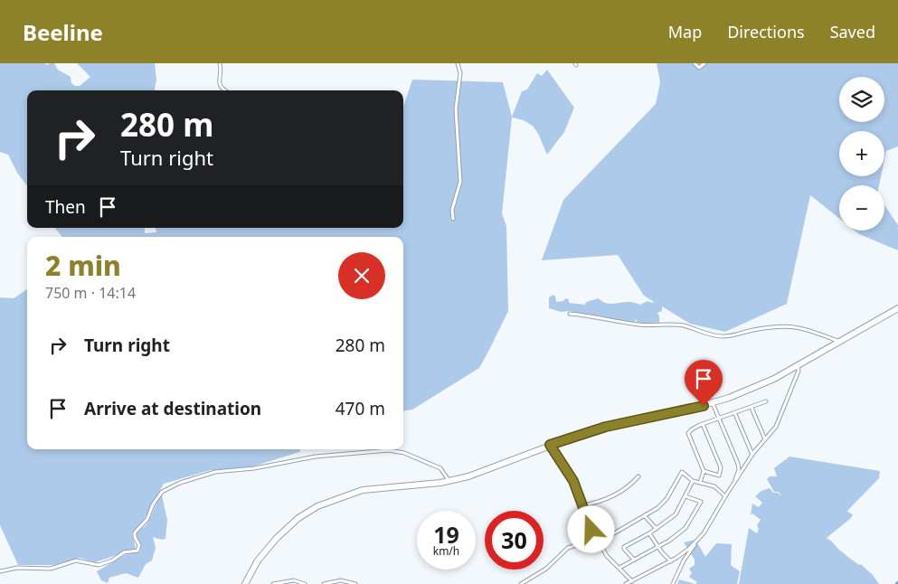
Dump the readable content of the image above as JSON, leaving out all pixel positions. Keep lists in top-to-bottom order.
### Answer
{
  "page": {
    "header": "Beeline",
    "nav": ["Map", "Directions", "Saved"],
    "map_buttons": ["+", "−"],
    "turn": ["280 m", "Turn right"],
    "then": "Then",
    "heading": ["2 min", "750 m · 14:14"],
    "list": [
      {
        "name": "Turn right",
        "value": "280 m"
      },
      {
        "name": "Arrive at destination",
        "value": "470 m"
      }
    ],
    "speed": "19 km/h",
    "limit": "30"
  }
}
